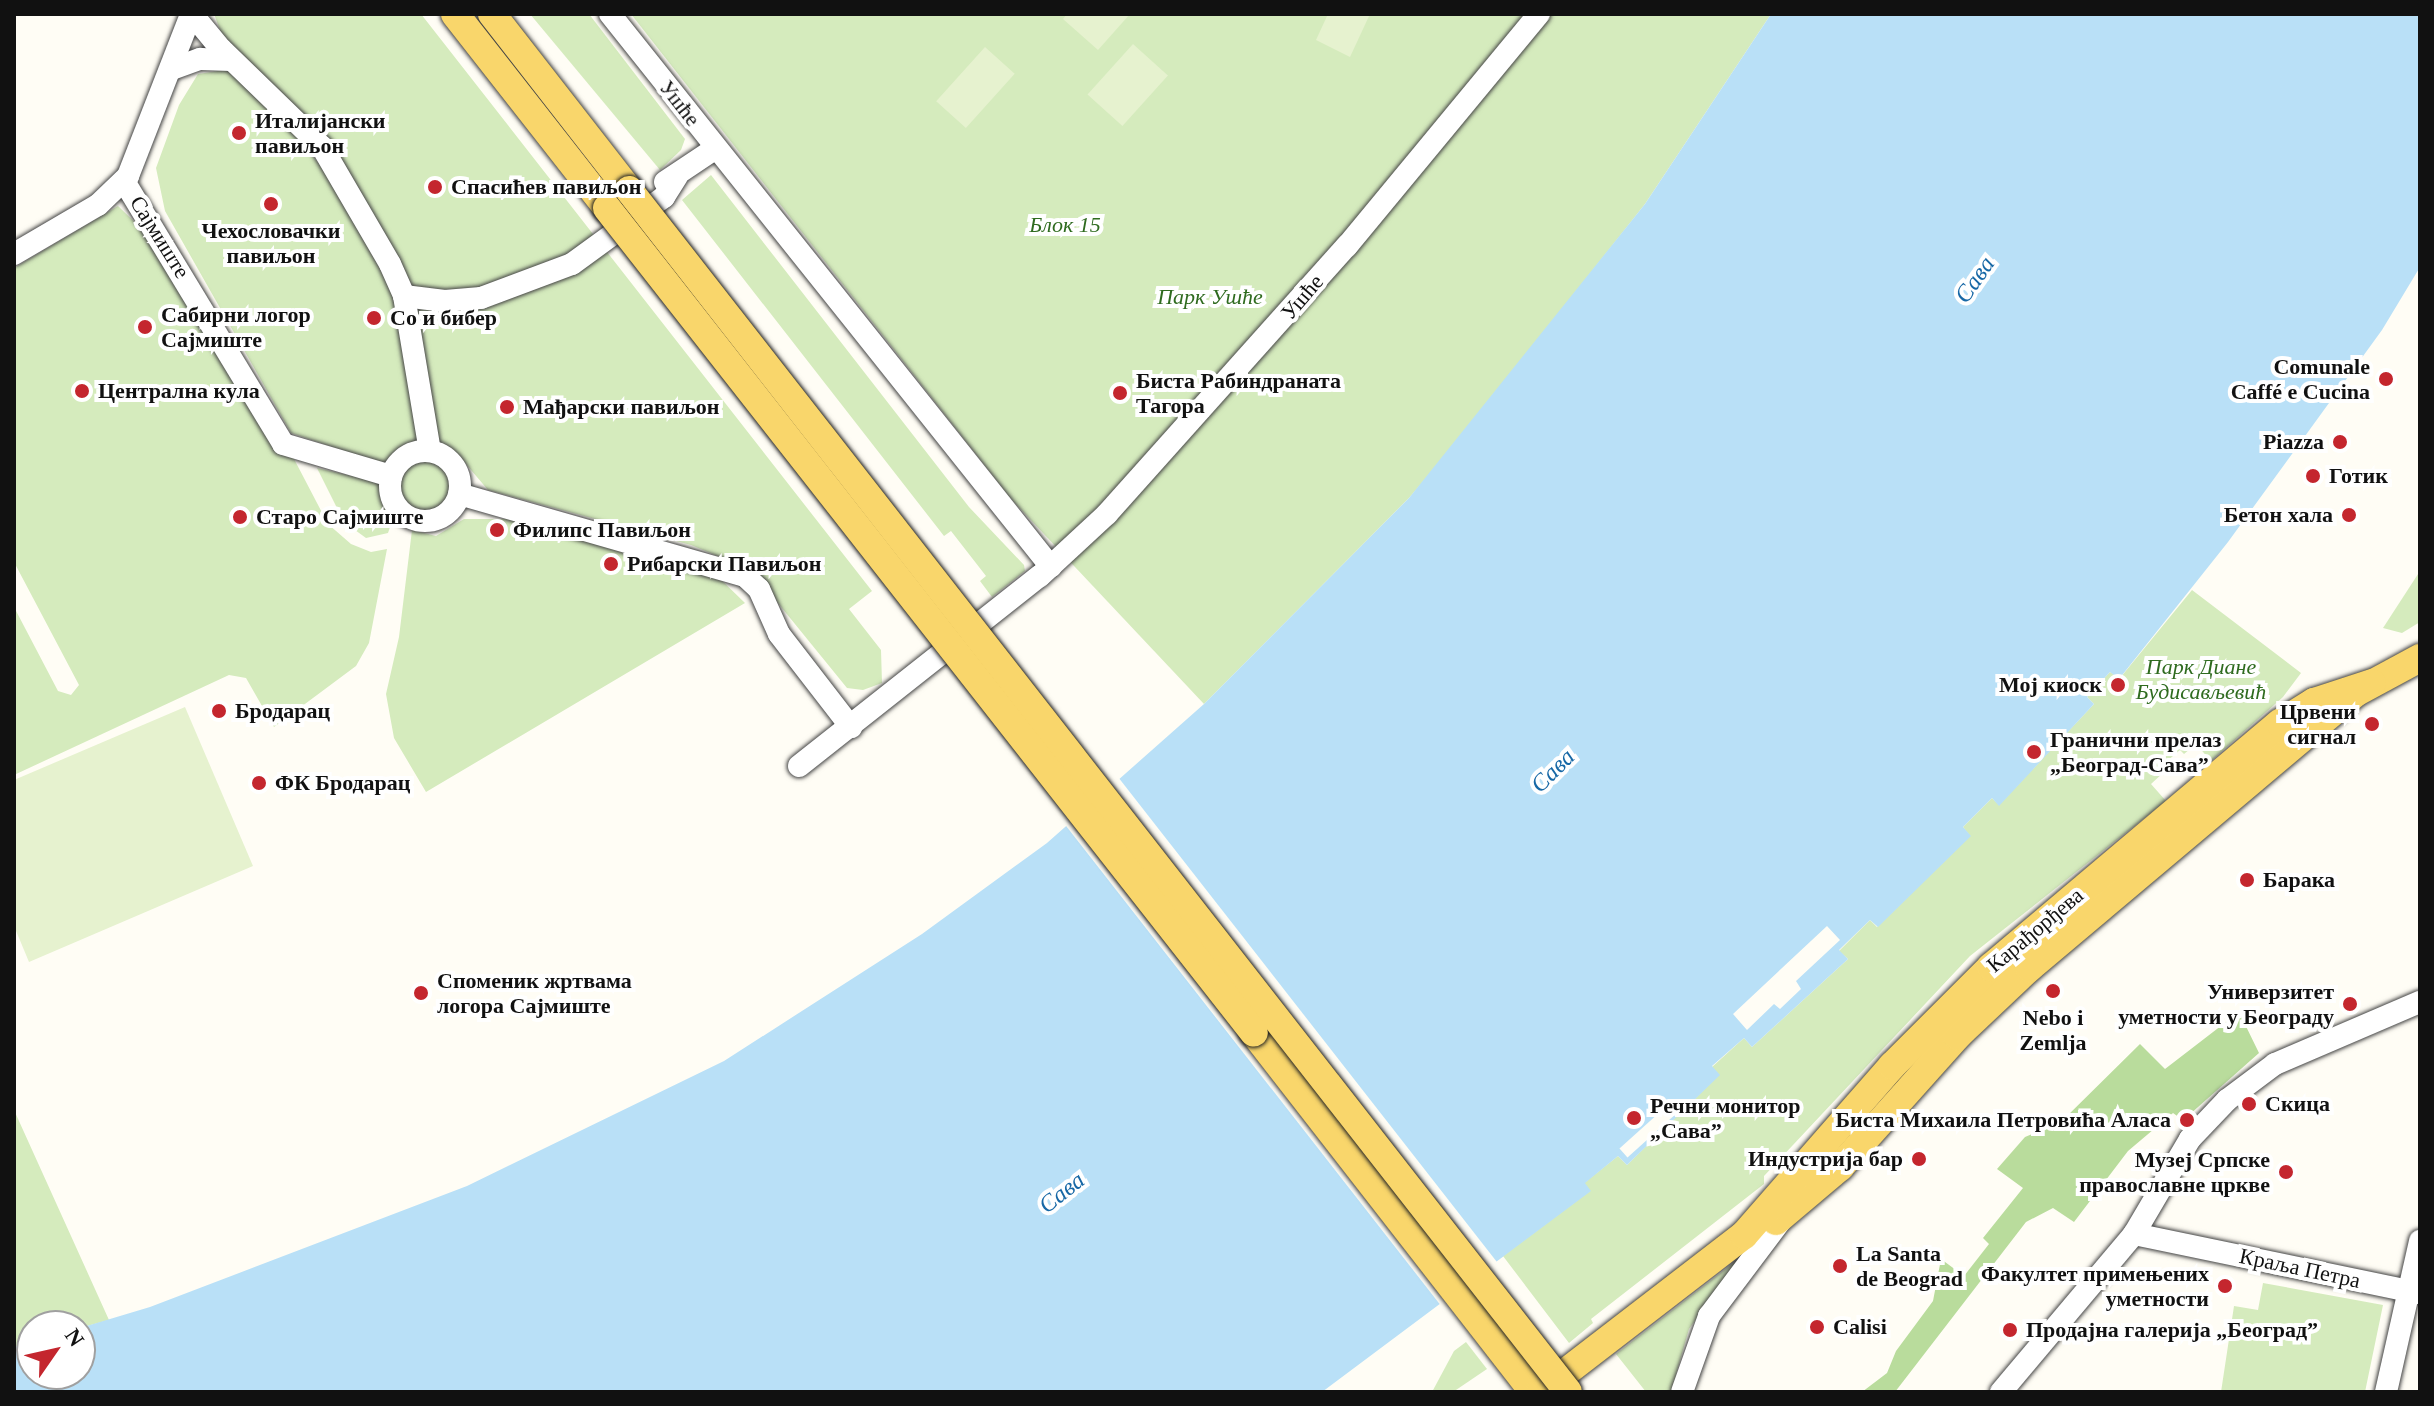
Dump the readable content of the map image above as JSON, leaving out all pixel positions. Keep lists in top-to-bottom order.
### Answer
{
  "streets": {
    "main road": ["Карађорђева"],
    "street": ["Ушће", "Сајмиште", "Краља Петра"]
  },
  "water": ["Сава"],
  "parks": ["Блок 15", "Парк Ушће", "Парк Диане Будисављевић"],
  "places": [
    "Италијански павиљон",
    "Спасићев павиљон",
    "Чехословачки павиљон",
    "Со и бибер",
    "Сабирни логор Сајмиште",
    "Comunale Caffé e Cucina",
    "Централна кула",
    "Биста Рабиндраната Тагора",
    "Мађарски павиљон",
    "Piazza",
    "Готик",
    "Бетон хала",
    "Старо Сајмиште",
    "Филипс Павиљон",
    "Рибарски Павиљон",
    "Мој киоск",
    "Бродарац",
    "Црвени сигнал",
    "Гранични прелаз „Београд-Сава”",
    "ФК Бродарац",
    "Барака",
    "Nebo i Zemlja",
    "Споменик жртвама логора Сајмиште",
    "Универзитет уметности у Београду",
    "Скица",
    "Речни монитор „Сава”",
    "Биста Михаила Петровића Аласа",
    "Индустрија бар",
    "Музеј Српске православне цркве",
    "La Santa de Beograd",
    "Факултет примењених уметности",
    "Calisi",
    "Продајна галерија „Београд”"
  ],
  "north": "top right"
}
